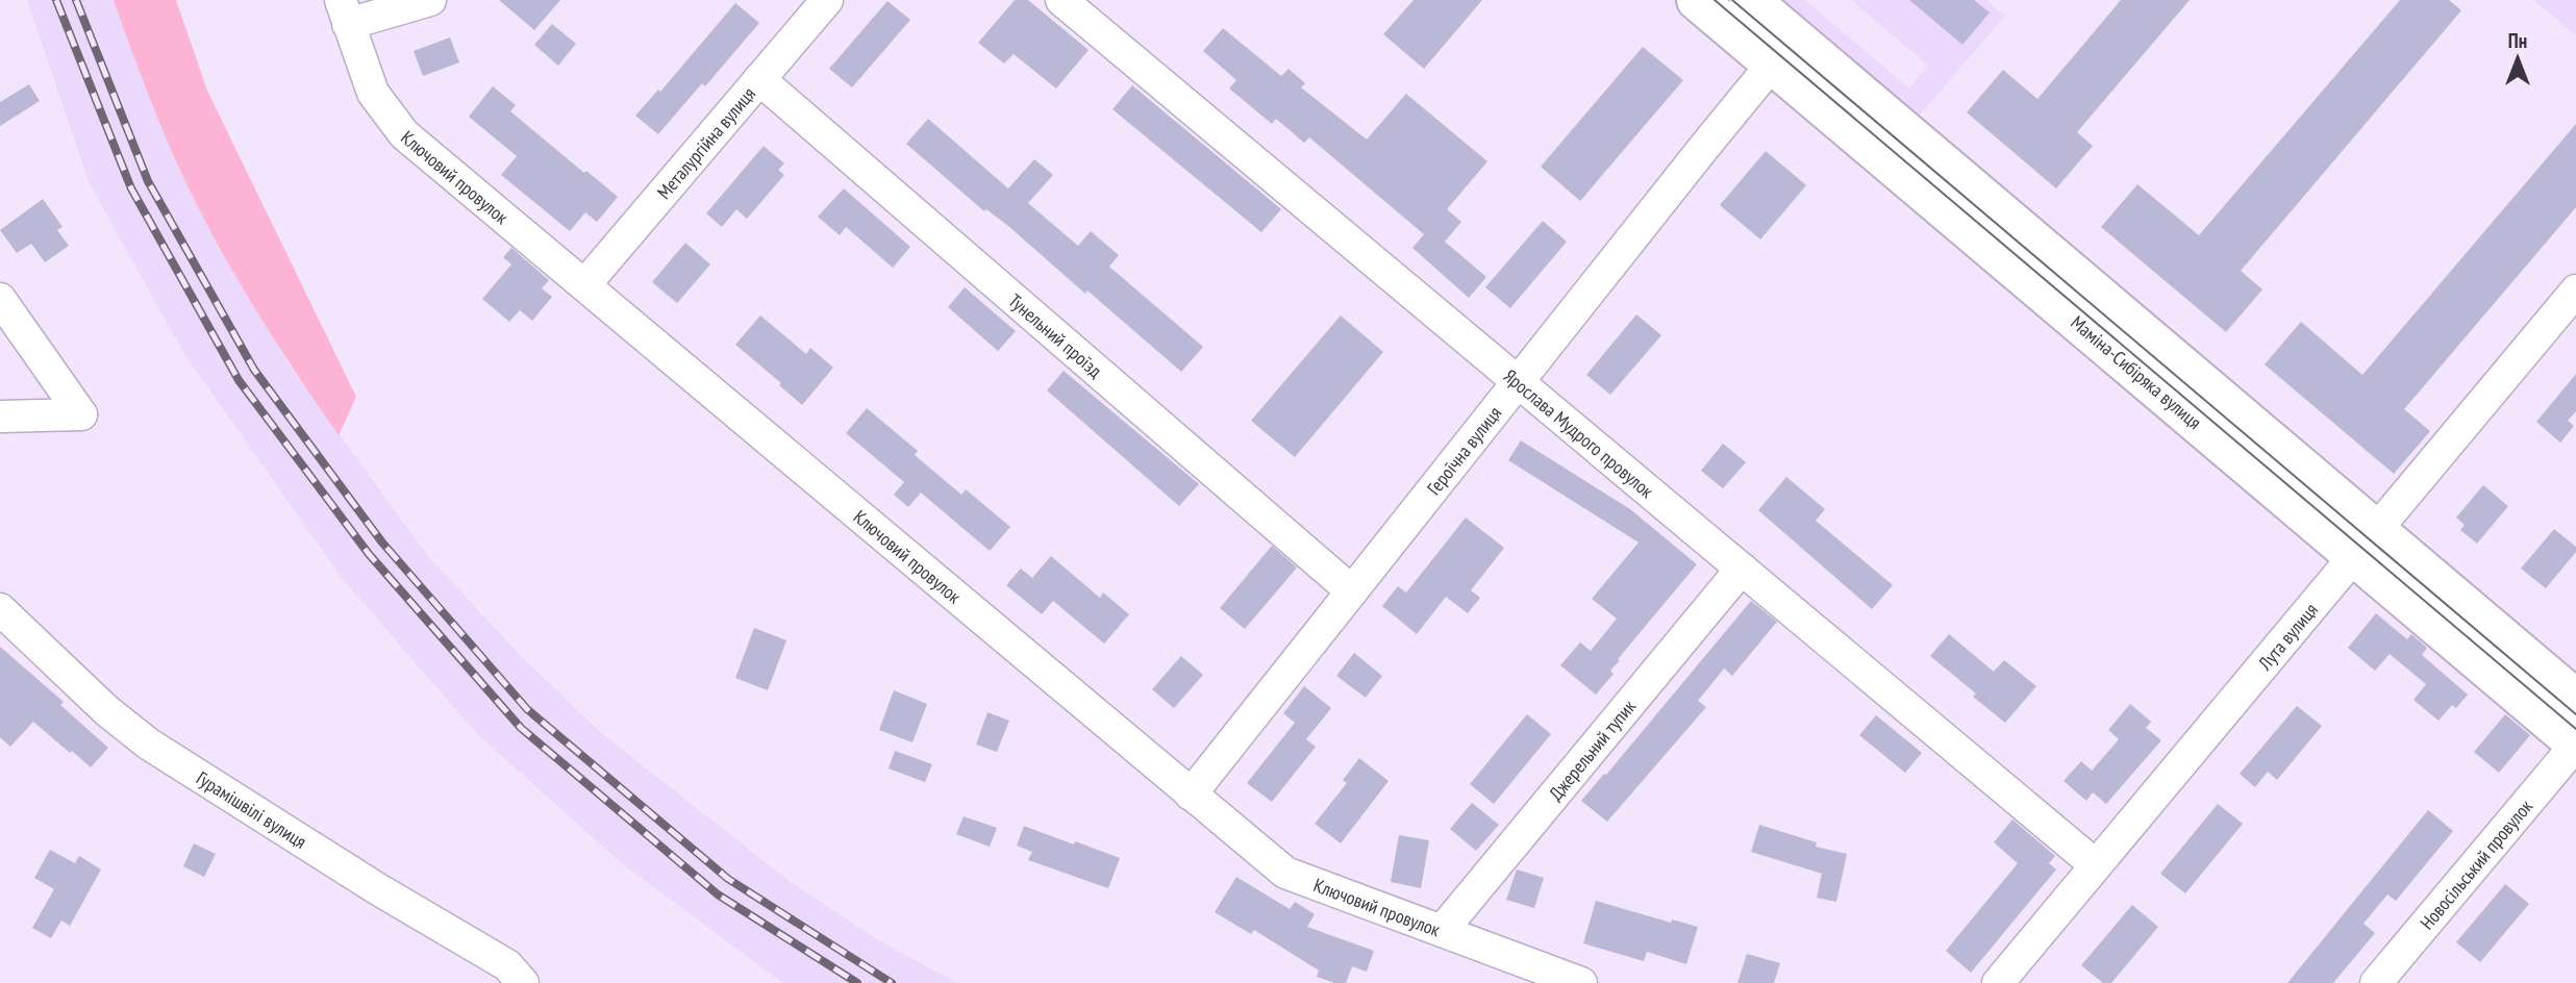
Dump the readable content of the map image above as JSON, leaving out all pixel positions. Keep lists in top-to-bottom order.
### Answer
{
  "streets": {
    "main road": ["Маміна-Сибіряка вулиця"],
    "street": [
      "Металургійна вулиця",
      "Ключовий провулок",
      "Тунельний проїзд",
      "Ярослава Мудрого провулок",
      "Героїчна вулиця",
      "Лута вулиця",
      "Джерельний тупик",
      "Гурамішвілі вулиця",
      "Новосільський провулок"
    ]
  },
  "crossings": [
    ["Металургійна вулиця", "Ключовий провулок"],
    ["Металургійна вулиця", "Тунельний проїзд"],
    ["Ключовий провулок", "Героїчна вулиця"],
    ["Ключовий провулок", "Джерельний тупик"],
    ["Тунельний проїзд", "Героїчна вулиця"],
    ["Маміна-Сибіряка вулиця", "Героїчна вулиця"],
    ["Маміна-Сибіряка вулиця", "Лута вулиця"],
    ["Маміна-Сибіряка вулиця", "Новосільський провулок"],
    ["Ярослава Мудрого провулок", "Героїчна вулиця"],
    ["Ярослава Мудрого провулок", "Лута вулиця"],
    ["Ярослава Мудрого провулок", "Джерельний тупик"]
  ],
  "north": "top"
}
